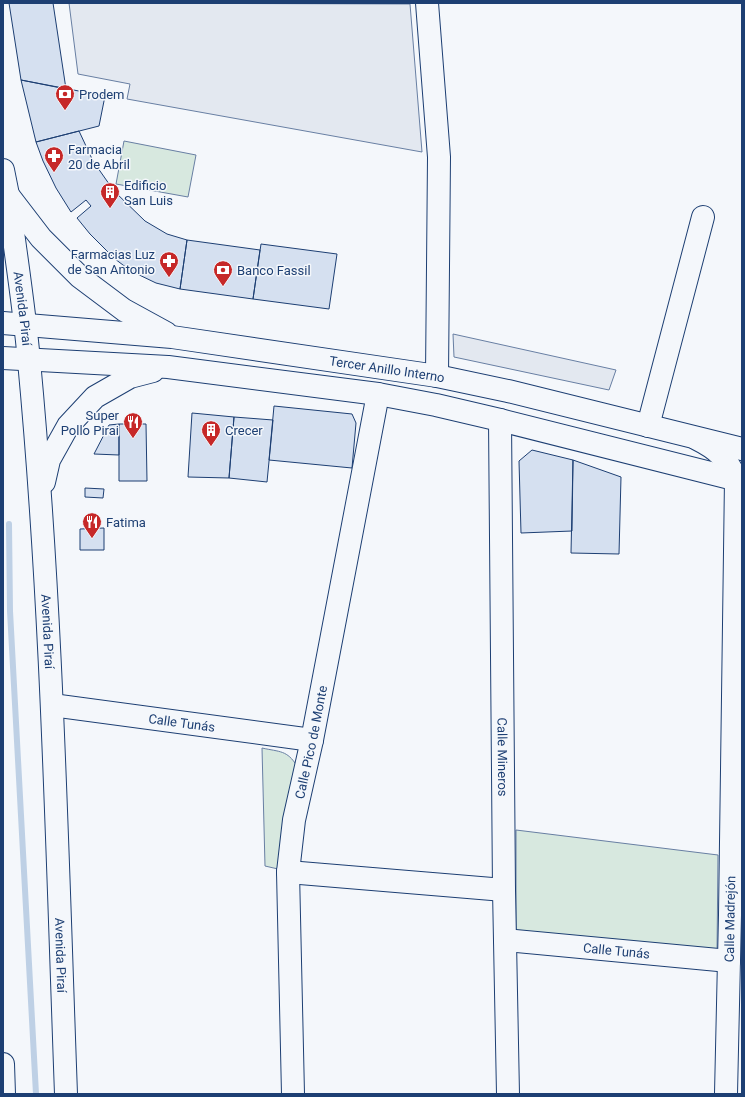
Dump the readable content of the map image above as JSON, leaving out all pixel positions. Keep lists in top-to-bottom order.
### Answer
{
  "streets": {
    "street": [
      "Avenida Piraí",
      "Tercer Anillo Interno",
      "Calle Tunás",
      "Calle Pico de Monte",
      "Calle Mineros",
      "Calle Madrejón"
    ]
  },
  "crossings": [
    ["Avenida Piraí", "Tercer Anillo Interno"],
    ["Avenida Piraí", "Calle Tunás"],
    ["Tercer Anillo Interno", "Calle Pico de Monte"],
    ["Tercer Anillo Interno", "Calle Mineros"],
    ["Tercer Anillo Interno", "Calle Madrejón"],
    ["Calle Tunás", "Calle Pico de Monte"],
    ["Calle Tunás", "Calle Mineros"],
    ["Calle Tunás", "Calle Madrejón"]
  ],
  "places": {
    "bank": ["Prodem", "Banco Fassil"],
    "pharmacy": ["Farmacia 20 de Abril", "Farmacias Luz de San Antonio"],
    "building": ["Edificio San Luis", "Crecer"],
    "restaurant": ["Super Pollo Pirai", "Fatima"]
  }
}
